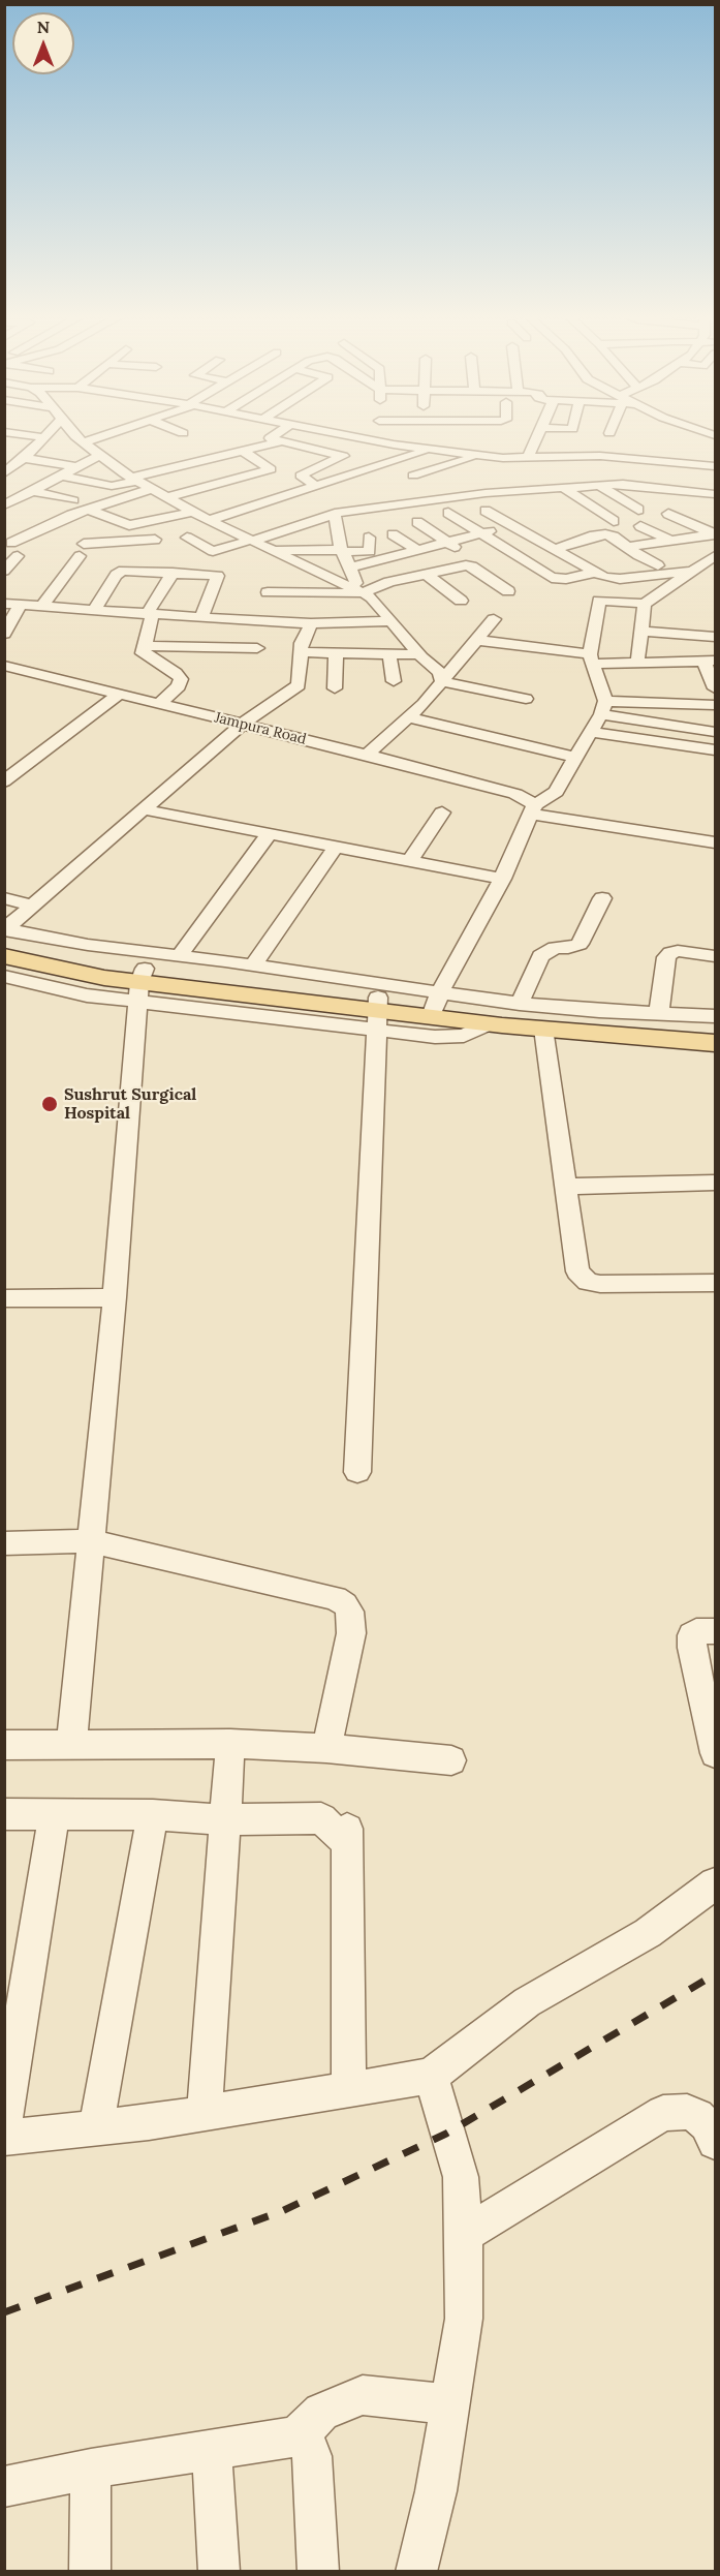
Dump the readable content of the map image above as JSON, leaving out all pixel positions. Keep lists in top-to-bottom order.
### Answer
{
  "streets": {
    "street": ["Jampura Road"]
  },
  "places": ["Sushrut Surgical Hospital"],
  "north": "top"
}
